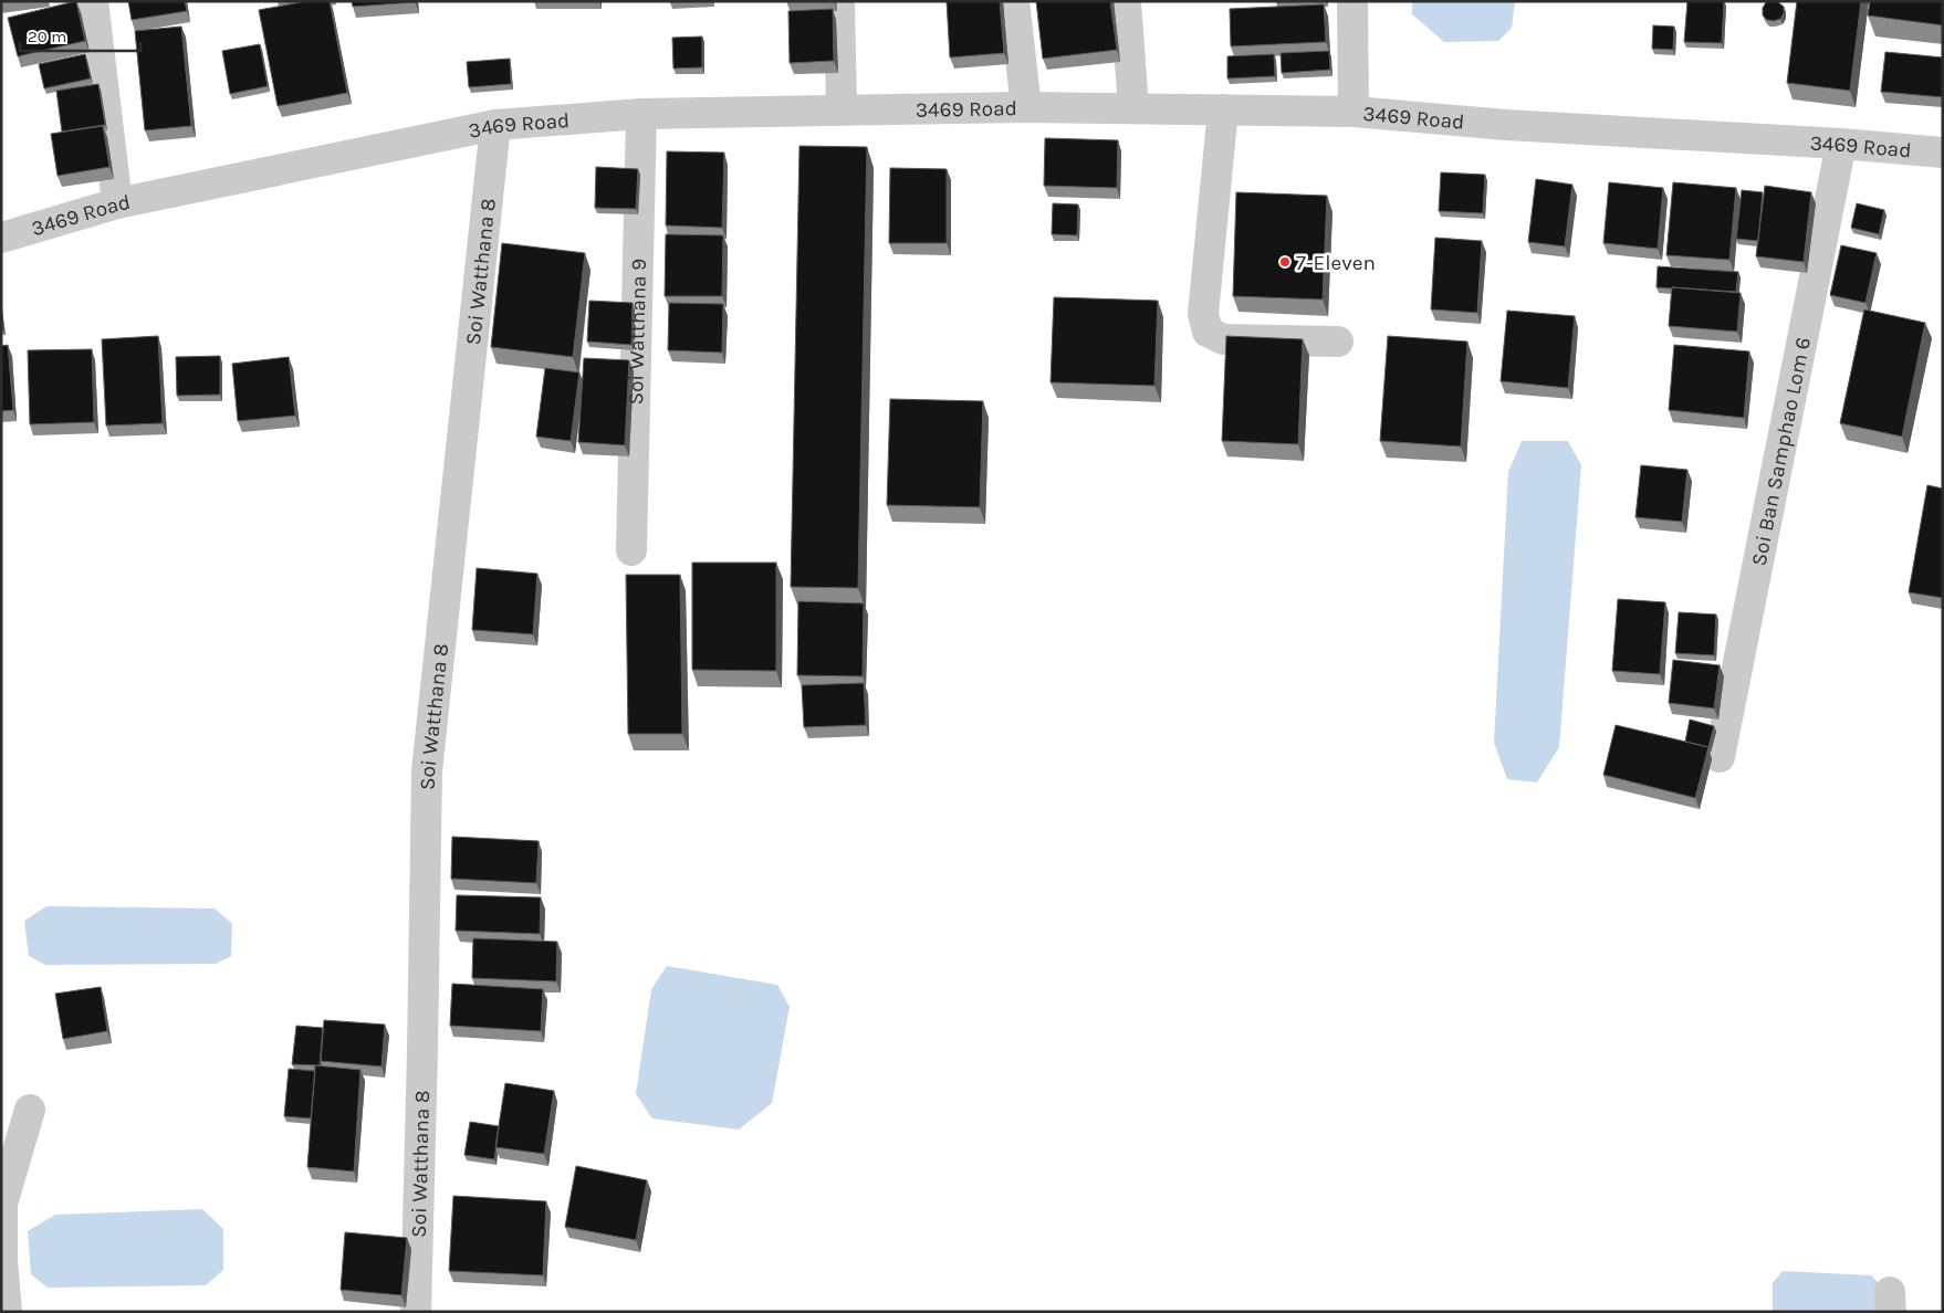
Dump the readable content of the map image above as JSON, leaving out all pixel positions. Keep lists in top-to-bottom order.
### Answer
{
  "streets": {
    "street": [
      "3469 Road",
      "Soi Watthana 8",
      "Soi Watthana 9",
      "Soi Ban Samphao Lom 6"
    ]
  },
  "crossings": [
    ["3469 Road", "Soi Watthana 8"],
    ["3469 Road", "Soi Watthana 9"],
    ["3469 Road", "Soi Ban Samphao Lom 6"]
  ],
  "places": ["7-Eleven"],
  "scale_bar": "20 m"
}
